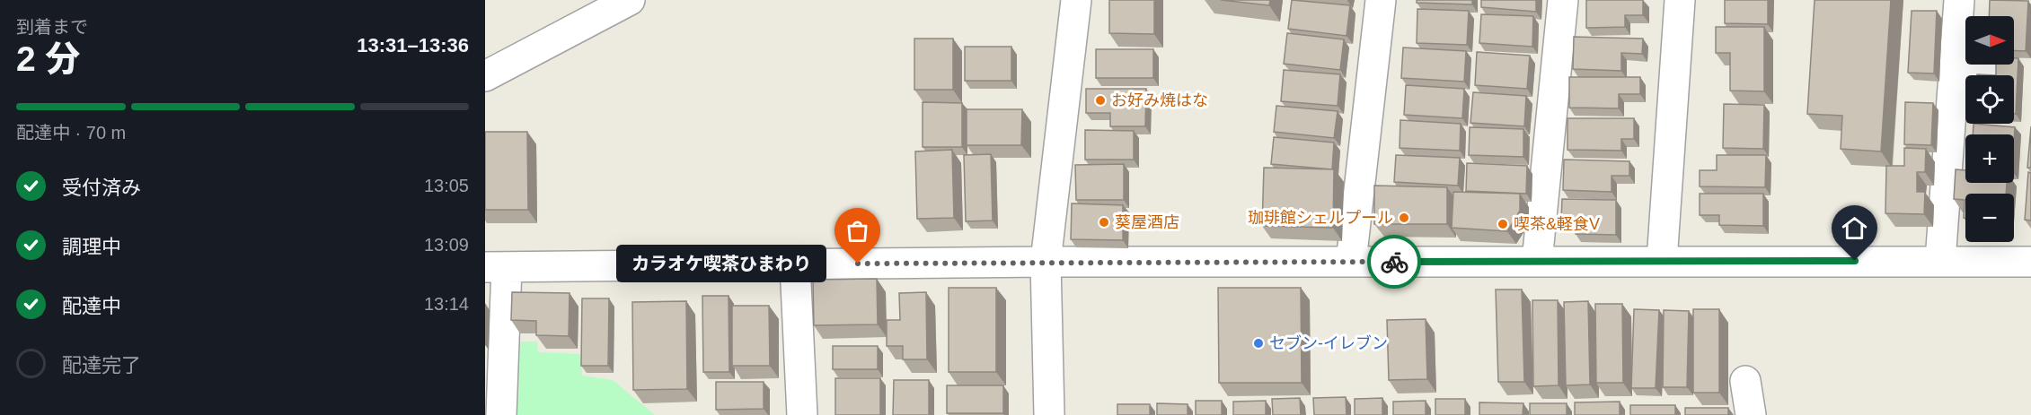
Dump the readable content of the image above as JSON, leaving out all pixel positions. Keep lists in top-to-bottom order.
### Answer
{
  "places": [
    "お好み焼はな",
    "珈琲館シェルプール",
    "葵屋酒店",
    "喫茶&軽食V",
    "カラオケ喫茶ひまわり",
    "セブン-イレブン"
  ],
  "north": "right",
  "page": {
    "heading": ["2 分", "到着まで", "13:31–13:36"],
    "map_buttons": ["+", "−"],
    "bar": "配達中 · 70 m",
    "list": [
      ["受付済み", "13:05"],
      ["調理中", "13:09"],
      ["配達中", "13:14"],
      "配達完了"
    ],
    "bubble": "カラオケ喫茶ひまわり"
  }
}
